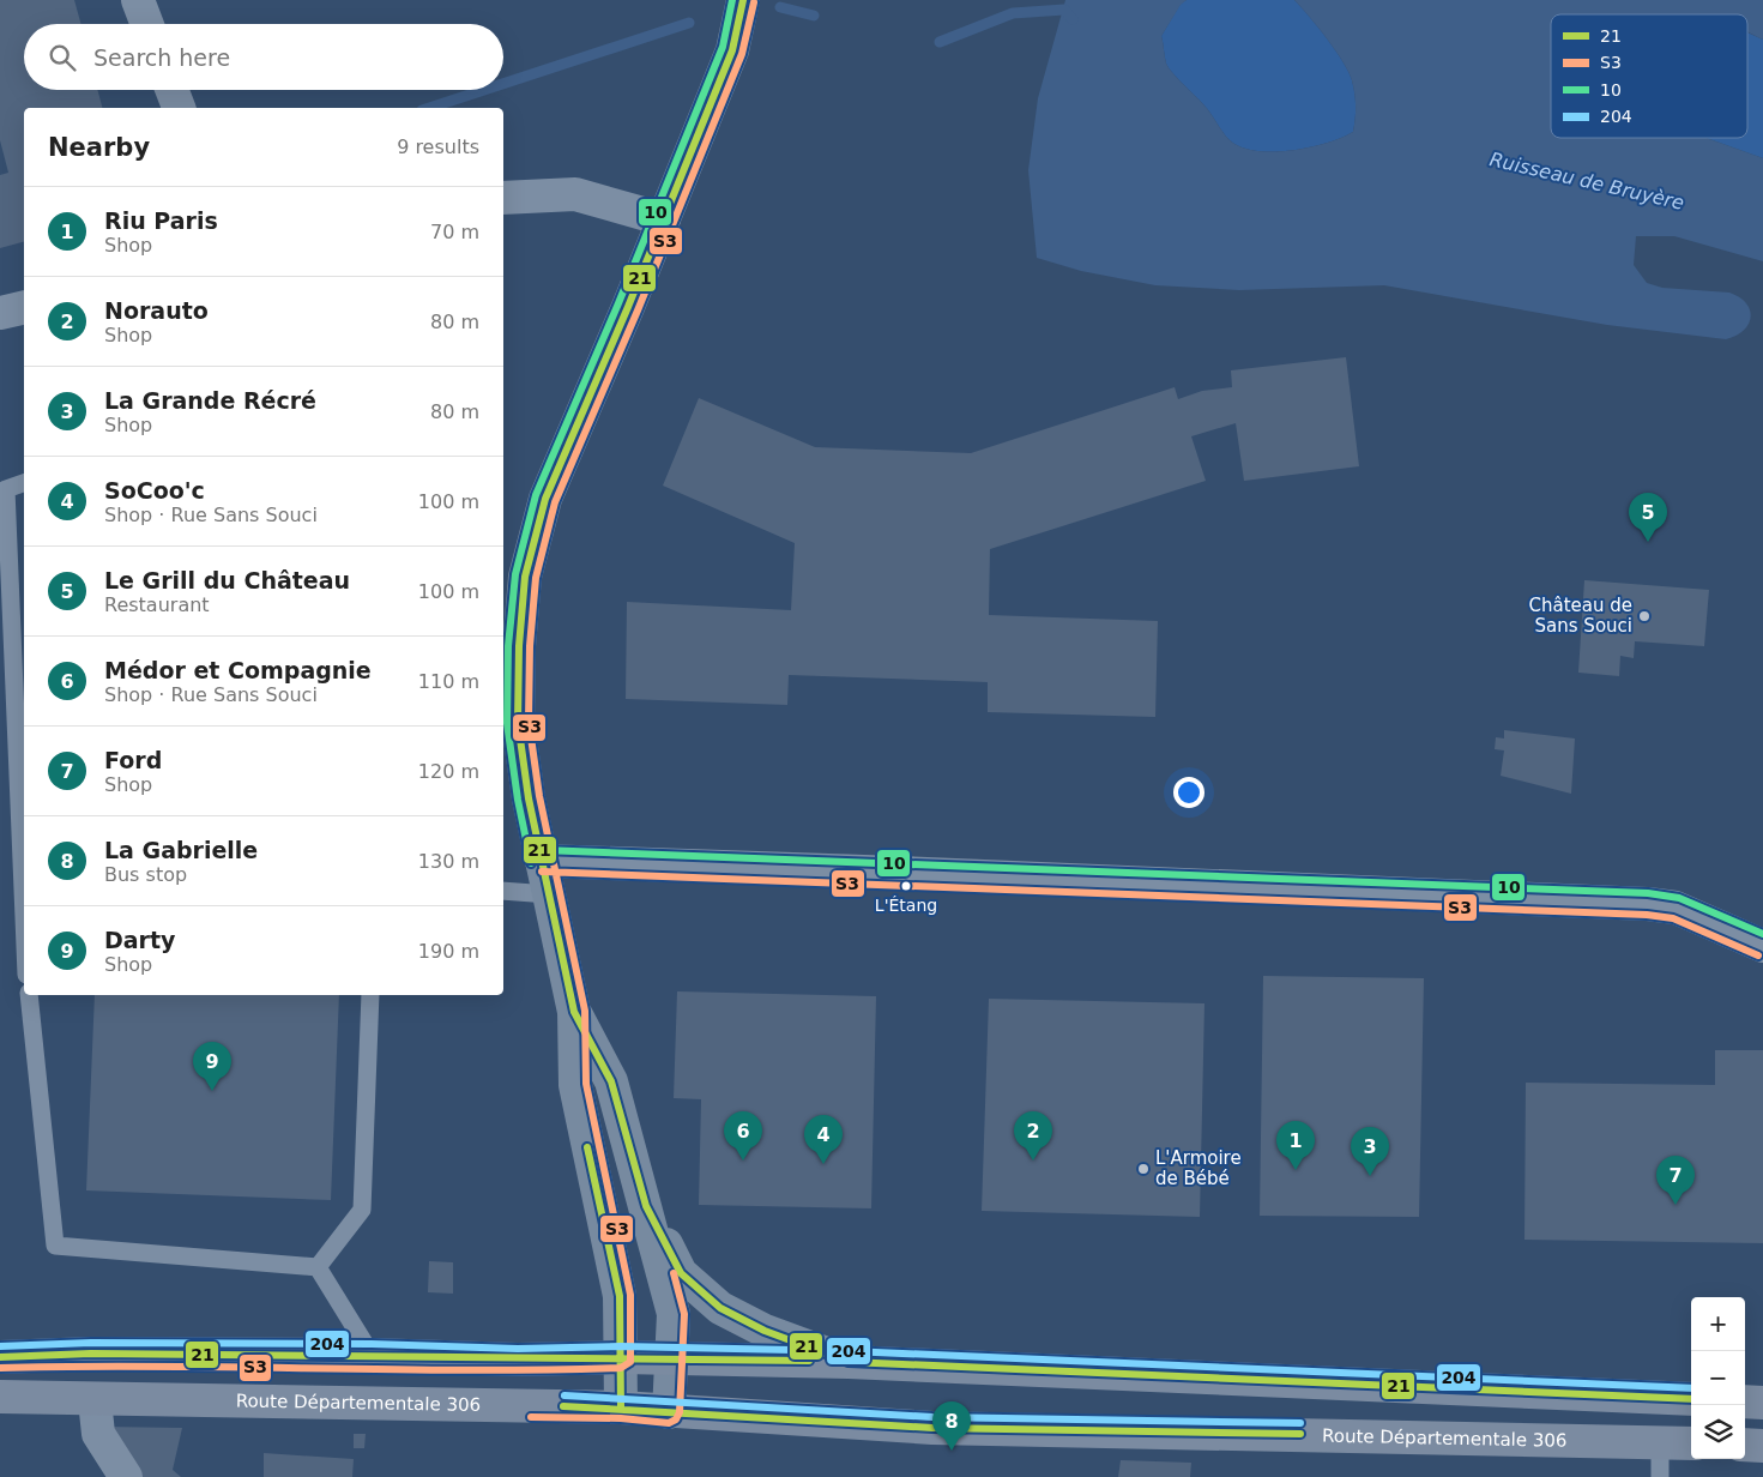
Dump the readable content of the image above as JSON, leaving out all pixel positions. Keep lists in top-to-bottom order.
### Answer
{
  "streets": {
    "main road": ["Route Départementale 306"]
  },
  "water": ["Ruisseau de Bruyère"],
  "places": ["Château de Sans Souci", "L'Étang", "L'Armoire de Bébé"],
  "lines": [
    "transit line 21",
    "transit line 10",
    "transit line S3",
    "transit line 204"
  ],
  "legend": [
    "21",
    "S3",
    "10",
    "204"
  ],
  "page": {
    "search": "Search here",
    "heading": ["Nearby", "9 results"],
    "list": [
      {
        "mark": "1",
        "name": "Riu Paris",
        "note": "Shop",
        "value": "70 m"
      },
      {
        "mark": "2",
        "name": "Norauto",
        "note": "Shop",
        "value": "80 m"
      },
      {
        "mark": "3",
        "name": "La Grande Récré",
        "note": "Shop",
        "value": "80 m"
      },
      {
        "mark": "4",
        "name": "SoCoo'c",
        "note": "Shop · Rue Sans Souci",
        "value": "100 m"
      },
      {
        "mark": "5",
        "name": "Le Grill du Château",
        "note": "Restaurant",
        "value": "100 m"
      },
      {
        "mark": "6",
        "name": "Médor et Compagnie",
        "note": "Shop · Rue Sans Souci",
        "value": "110 m"
      },
      {
        "mark": "7",
        "name": "Ford",
        "note": "Shop",
        "value": "120 m"
      },
      {
        "mark": "8",
        "name": "La Gabrielle",
        "note": "Bus stop",
        "value": "130 m"
      },
      {
        "mark": "9",
        "name": "Darty",
        "note": "Shop",
        "value": "190 m"
      }
    ],
    "pins": [
      "5",
      "9",
      "2",
      "6",
      "4",
      "1",
      "3",
      "7",
      "8"
    ],
    "map_buttons": ["+", "−"]
  }
}
